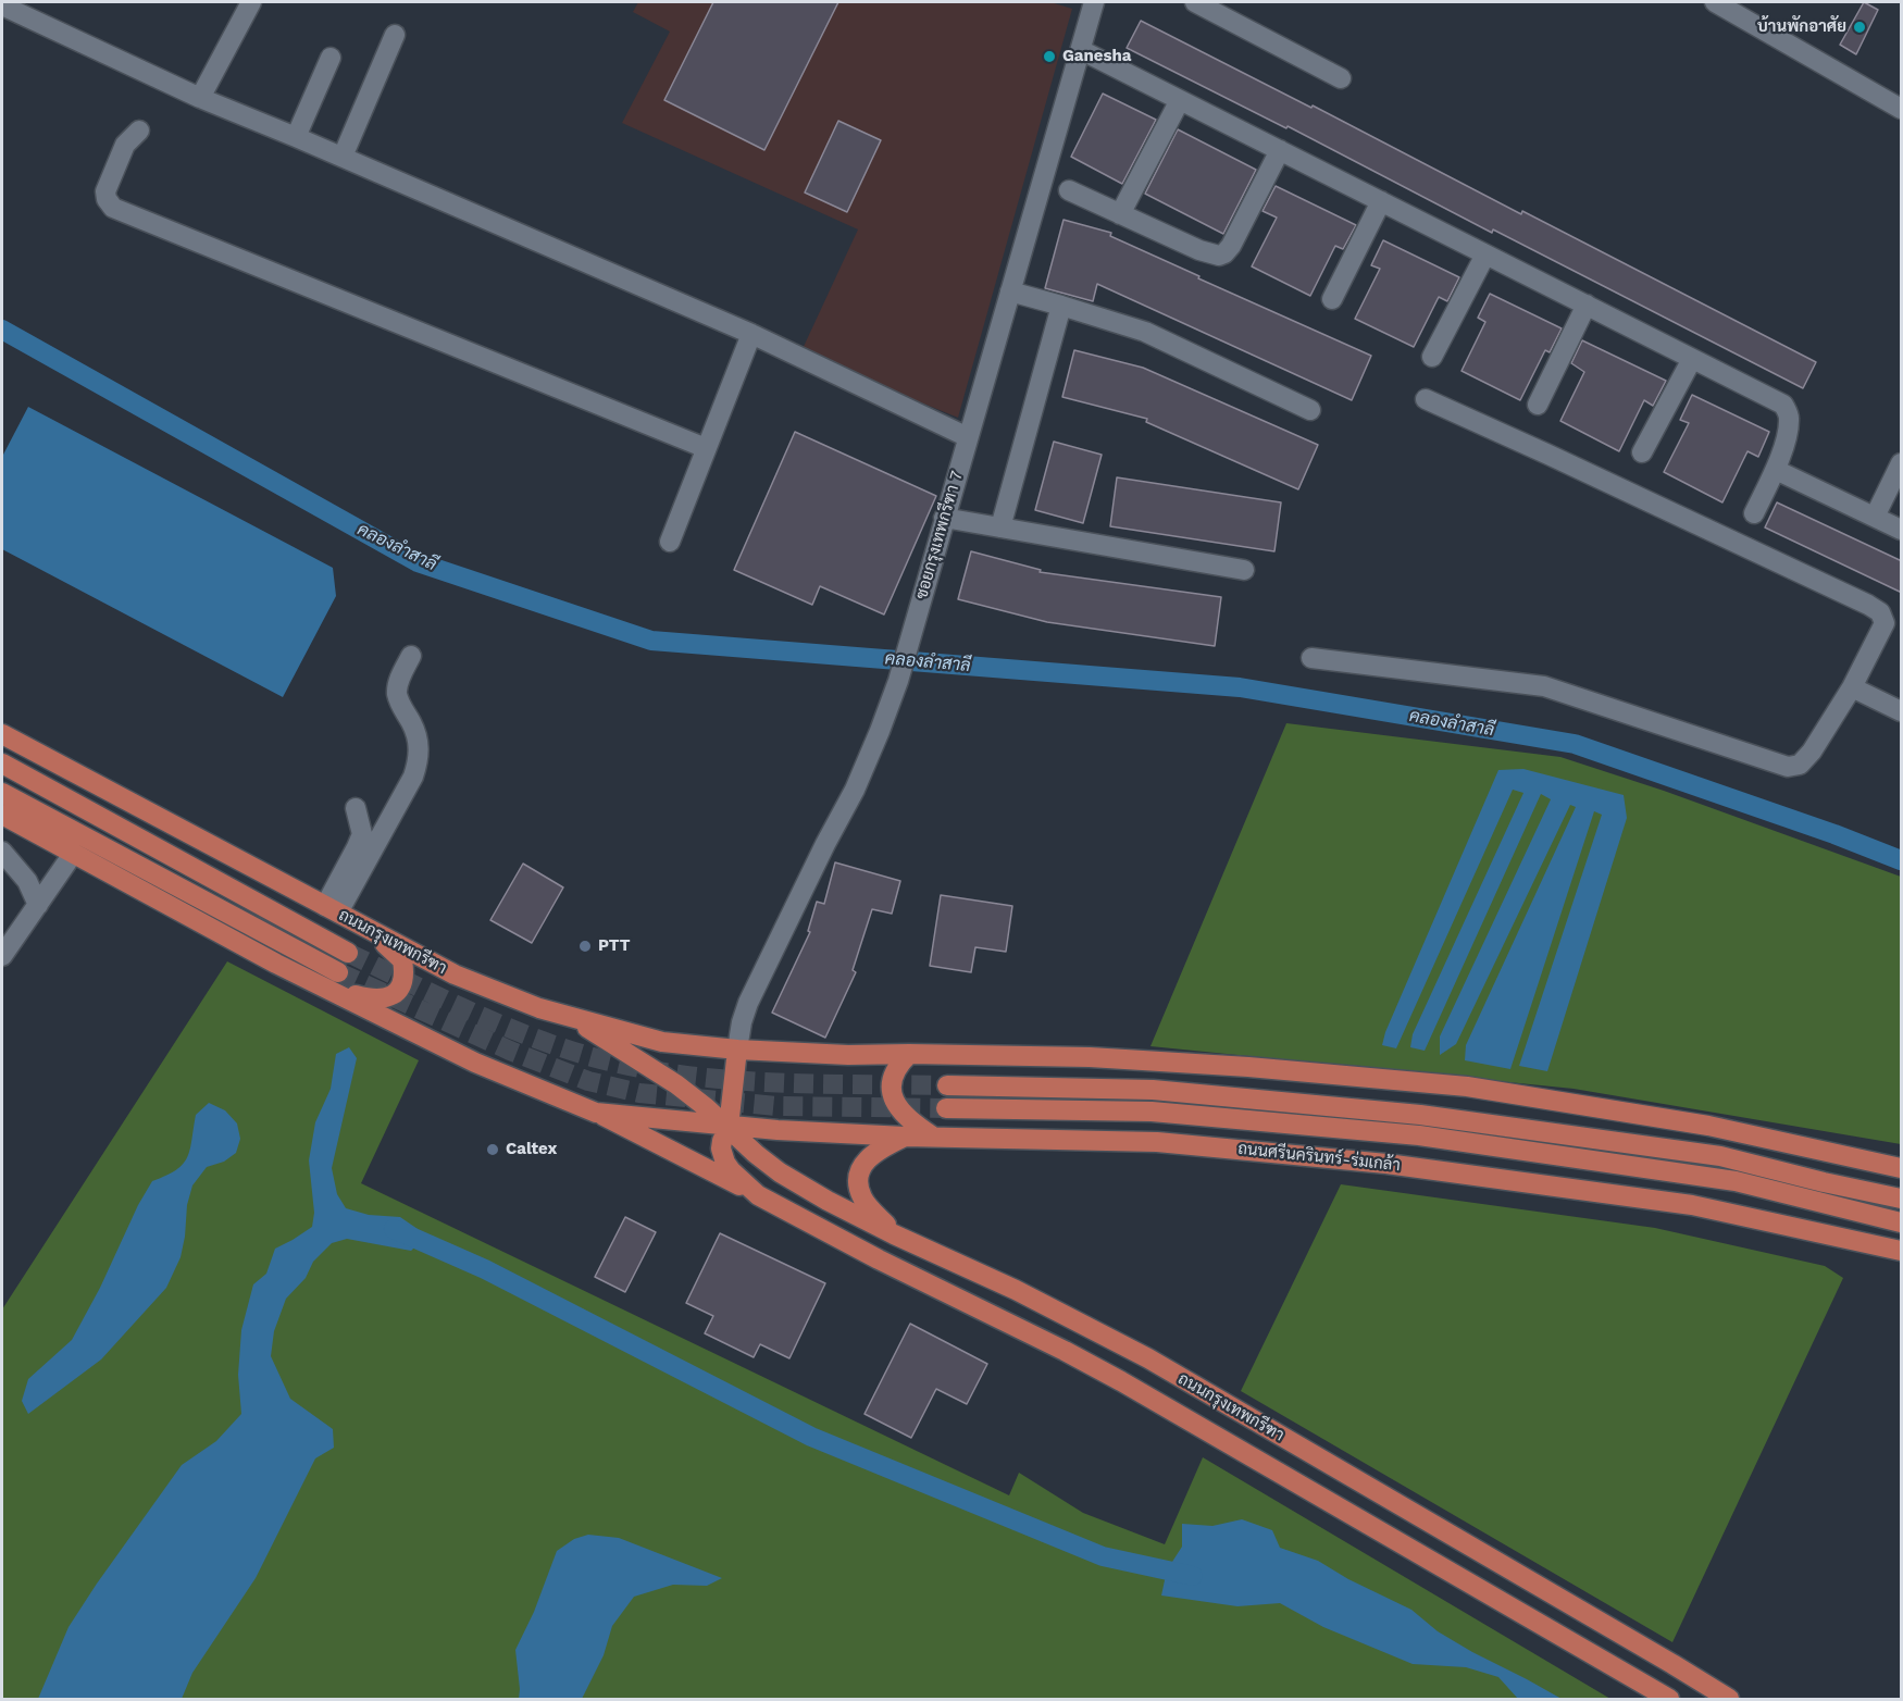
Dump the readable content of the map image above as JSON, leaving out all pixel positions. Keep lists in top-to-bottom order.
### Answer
{
  "streets": {
    "main road": ["ถนนกรุงเทพกรีฑา", "ถนนศรีนครินทร์-ร่มเกล้า"],
    "street": ["ซอยกรุงเทพกรีฑา 7"]
  },
  "crossings": [
    ["ซอยกรุงเทพกรีฑา 7", "ถนนกรุงเทพกรีฑา"],
    ["ถนนกรุงเทพกรีฑา", "ถนนศรีนครินทร์-ร่มเกล้า"]
  ],
  "water": ["คลองลำสาลี"],
  "places": [
    "บ้านพักอาศัย",
    "Ganesha",
    "PTT",
    "Caltex"
  ]
}
